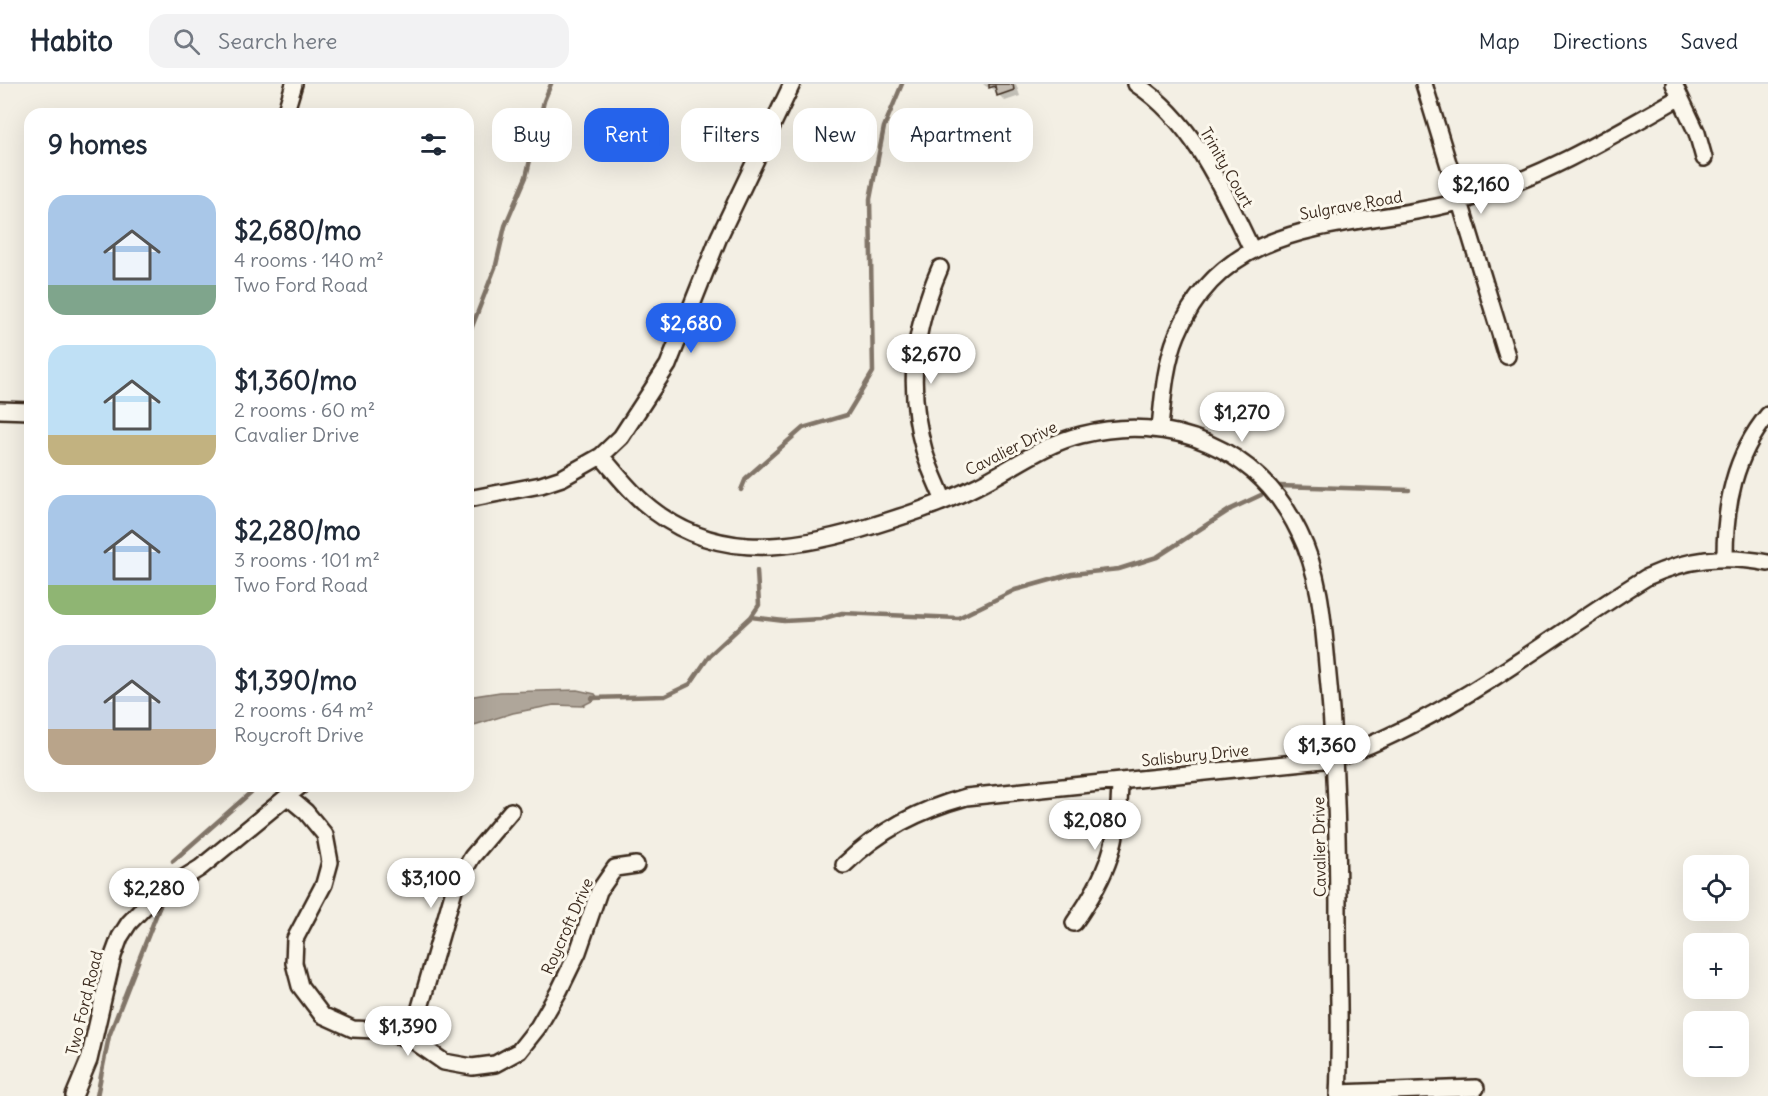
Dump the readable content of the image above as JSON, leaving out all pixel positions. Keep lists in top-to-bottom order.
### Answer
{
  "streets": {
    "street": [
      "Trinity Court",
      "Sulgrave Road",
      "Cavalier Drive",
      "Salisbury Drive",
      "Roycroft Drive",
      "Two Ford Road"
    ]
  },
  "crossings": [
    ["Trinity Court", "Sulgrave Road"],
    ["Sulgrave Road", "Cavalier Drive"],
    ["Cavalier Drive", "Salisbury Drive"],
    ["Roycroft Drive", "Two Ford Road"]
  ],
  "page": {
    "header": "Habito",
    "search": "Search here",
    "nav": ["Map", "Directions", "Saved"],
    "chip": [
      "Buy",
      "Rent",
      "Filters",
      "New",
      "Apartment"
    ],
    "heading": "9 homes",
    "price": [
      "$2,160",
      "$2,680",
      "$2,670",
      "$1,270",
      "$1,360",
      "$2,080",
      "$3,100",
      "$2,280",
      "$1,390"
    ],
    "list": [
      {
        "name": "$2,680/mo",
        "note": "4 rooms · 140 m² · Two Ford Road"
      },
      {
        "name": "$1,360/mo",
        "note": "2 rooms · 60 m² · Cavalier Drive"
      },
      {
        "name": "$2,280/mo",
        "note": "3 rooms · 101 m² · Two Ford Road"
      },
      {
        "name": "$1,390/mo",
        "note": "2 rooms · 64 m² · Roycroft Drive"
      }
    ],
    "map_buttons": ["+", "−"]
  }
}
